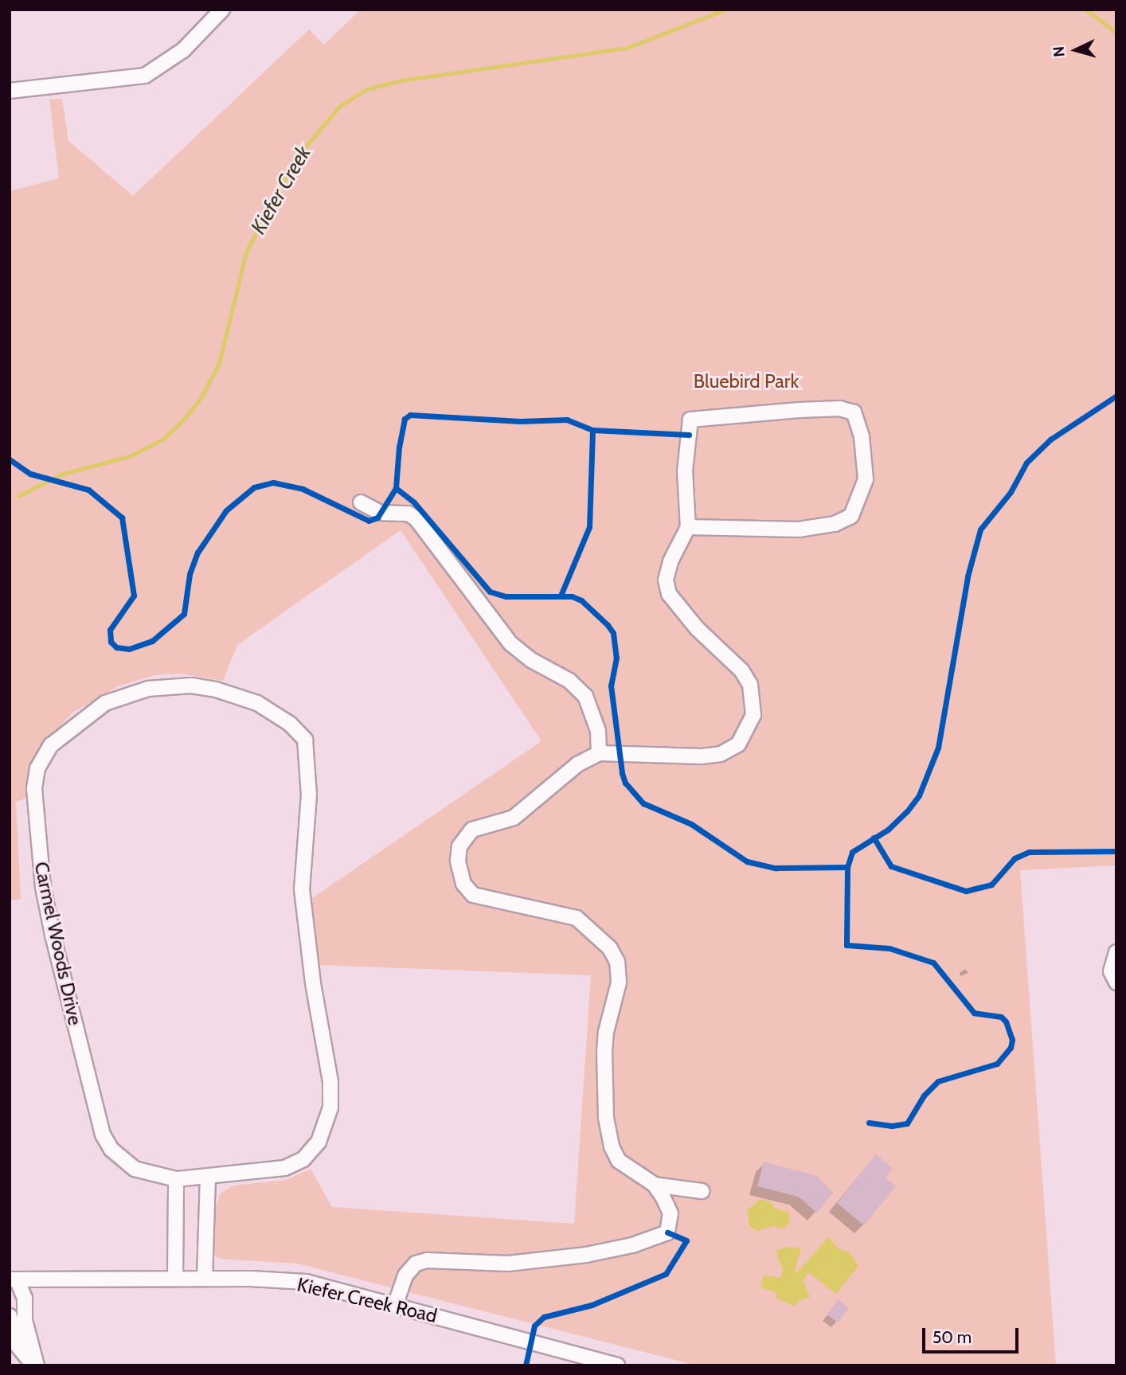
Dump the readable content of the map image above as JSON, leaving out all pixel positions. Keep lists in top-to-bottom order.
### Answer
{
  "streets": {
    "street": ["Carmel Woods Drive", "Kiefer Creek Road"]
  },
  "water": ["Kiefer Creek"],
  "parks": ["Bluebird Park"],
  "scale_bar": "50 m",
  "north": "left"
}
